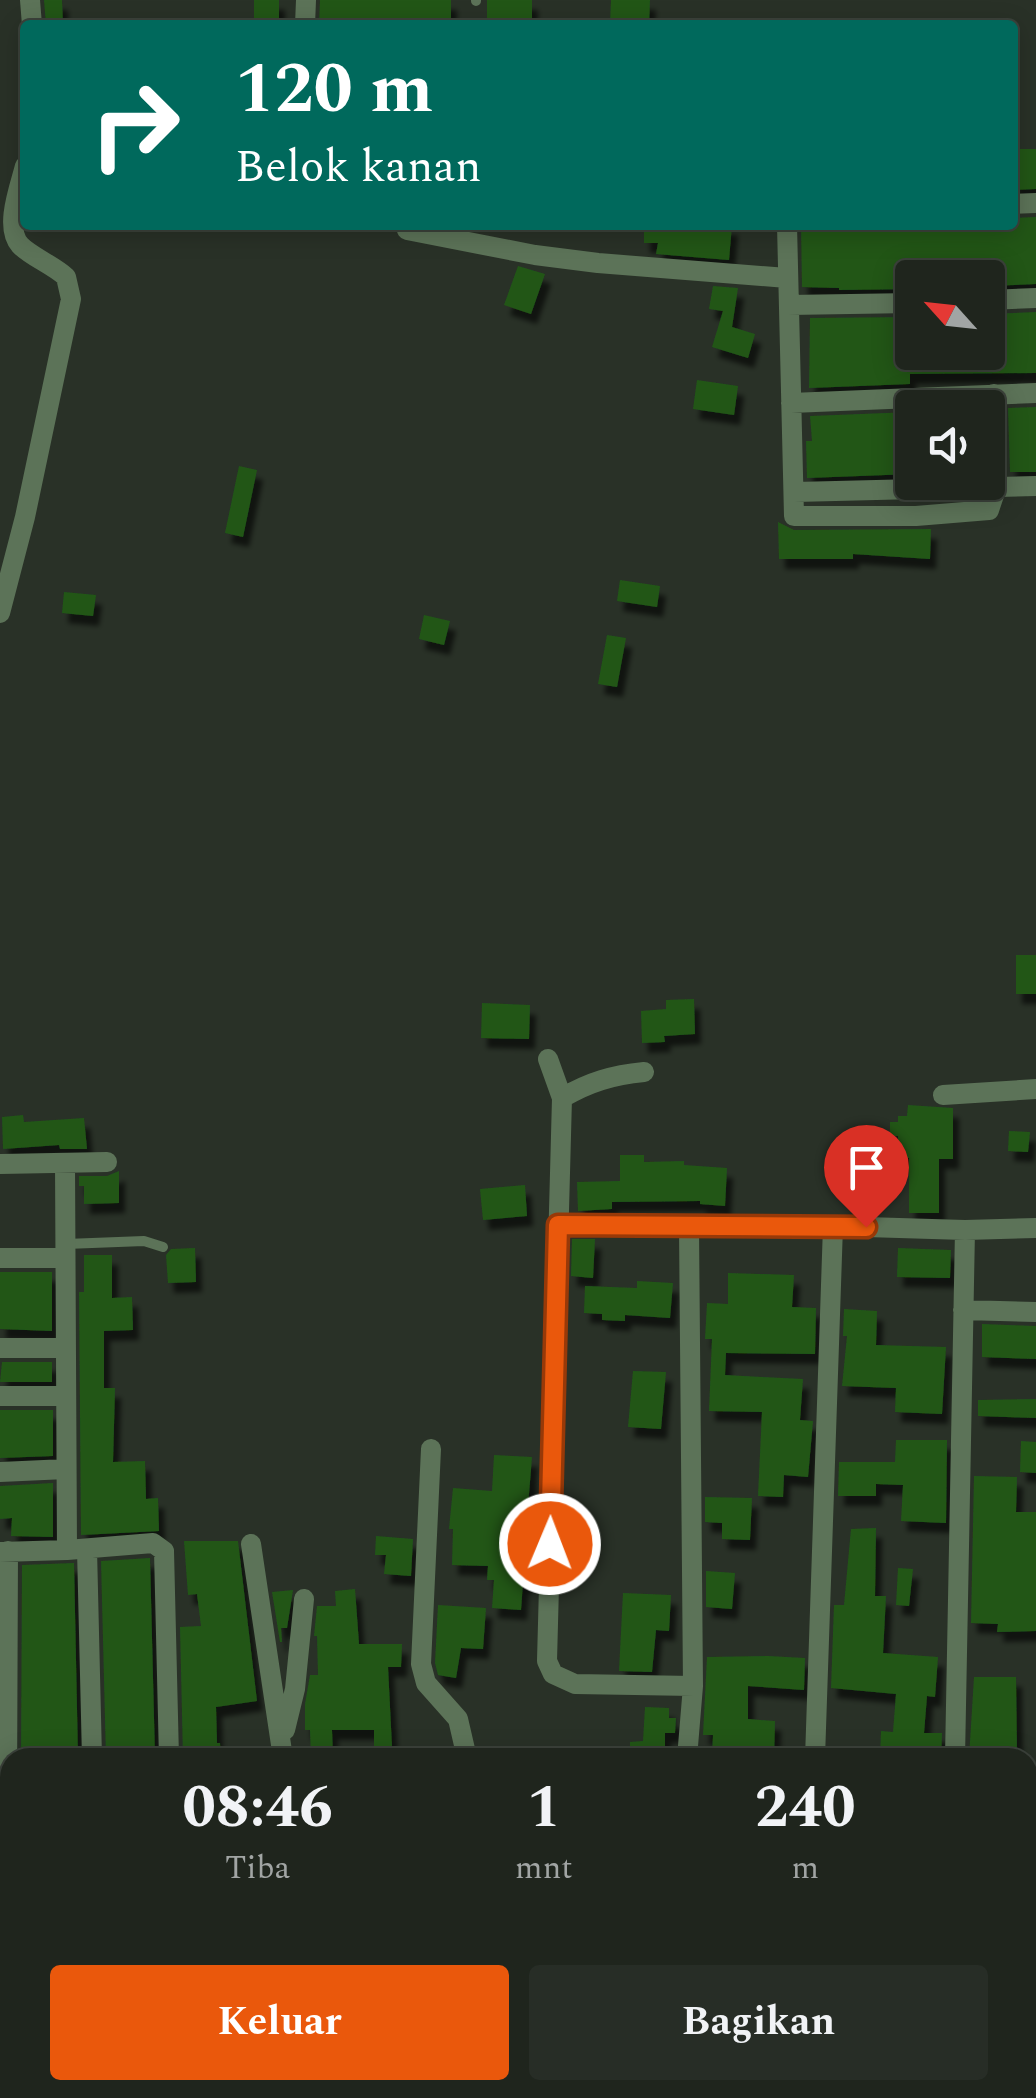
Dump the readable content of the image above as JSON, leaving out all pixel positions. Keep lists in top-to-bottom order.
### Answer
{
  "north": "top left",
  "page": {
    "turn": ["120 m", "Belok kanan"],
    "eta": [
      "08:46",
      "Tiba",
      "1",
      "mnt",
      "240",
      "m"
    ],
    "buttons": ["Keluar", "Bagikan"]
  }
}
